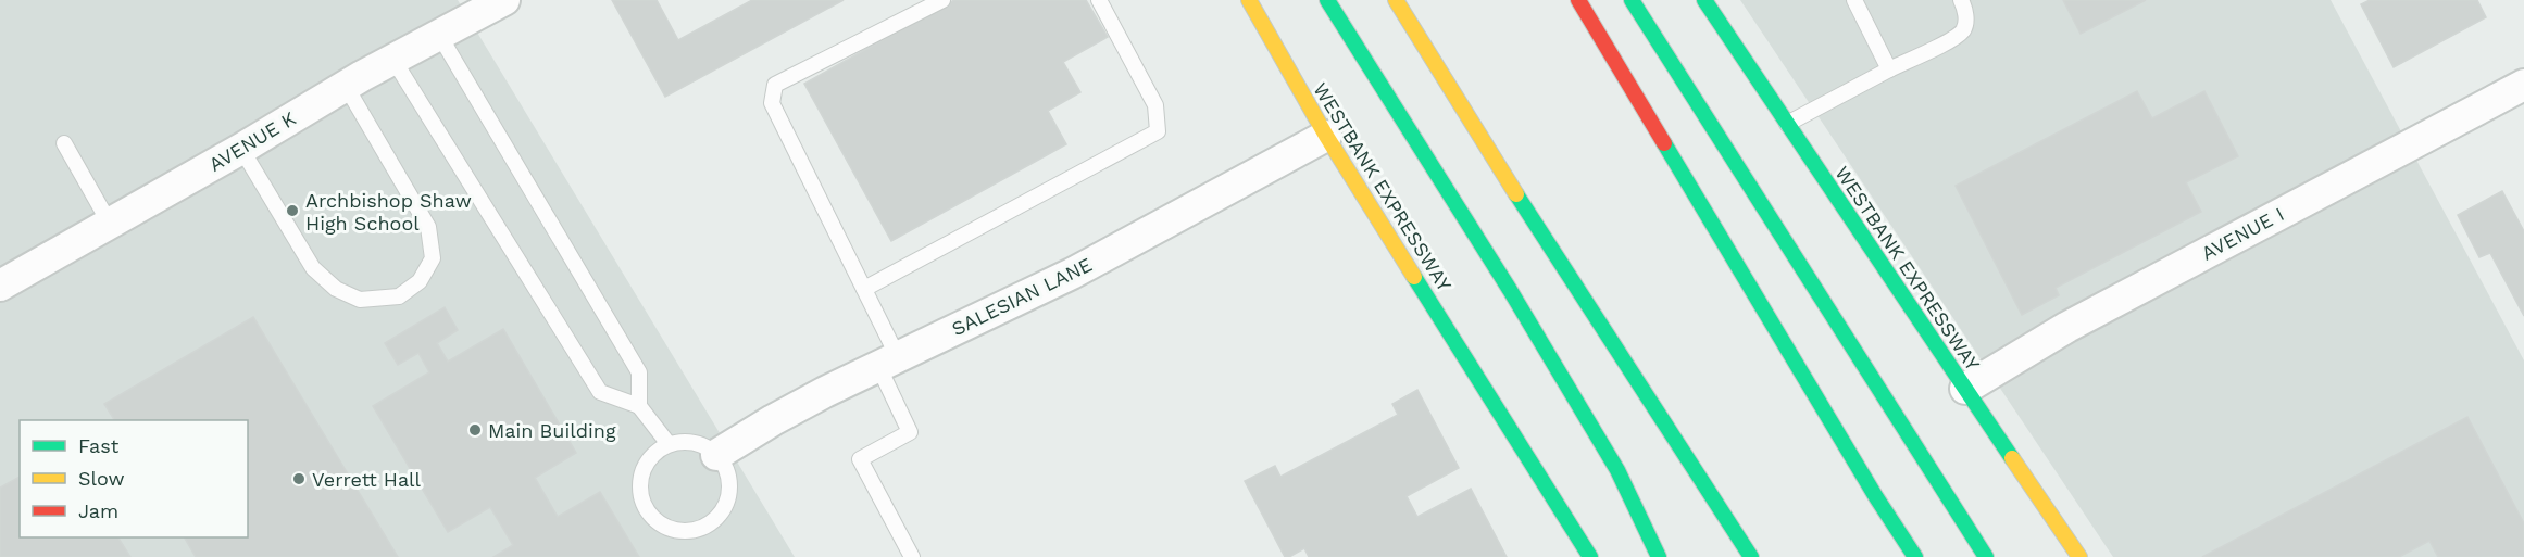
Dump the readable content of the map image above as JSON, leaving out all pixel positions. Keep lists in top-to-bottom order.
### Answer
{
  "streets": {
    "main road": ["WESTBANK EXPRESSWAY"],
    "street": ["AVENUE K", "AVENUE I", "SALESIAN LANE"]
  },
  "crossings": [
    ["WESTBANK EXPRESSWAY", "AVENUE I"],
    ["WESTBANK EXPRESSWAY", "SALESIAN LANE"]
  ],
  "places": ["Archbishop Shaw High School", "Main Building", "Verrett Hall"],
  "legend": ["Fast", "Slow", "Jam"]
}
